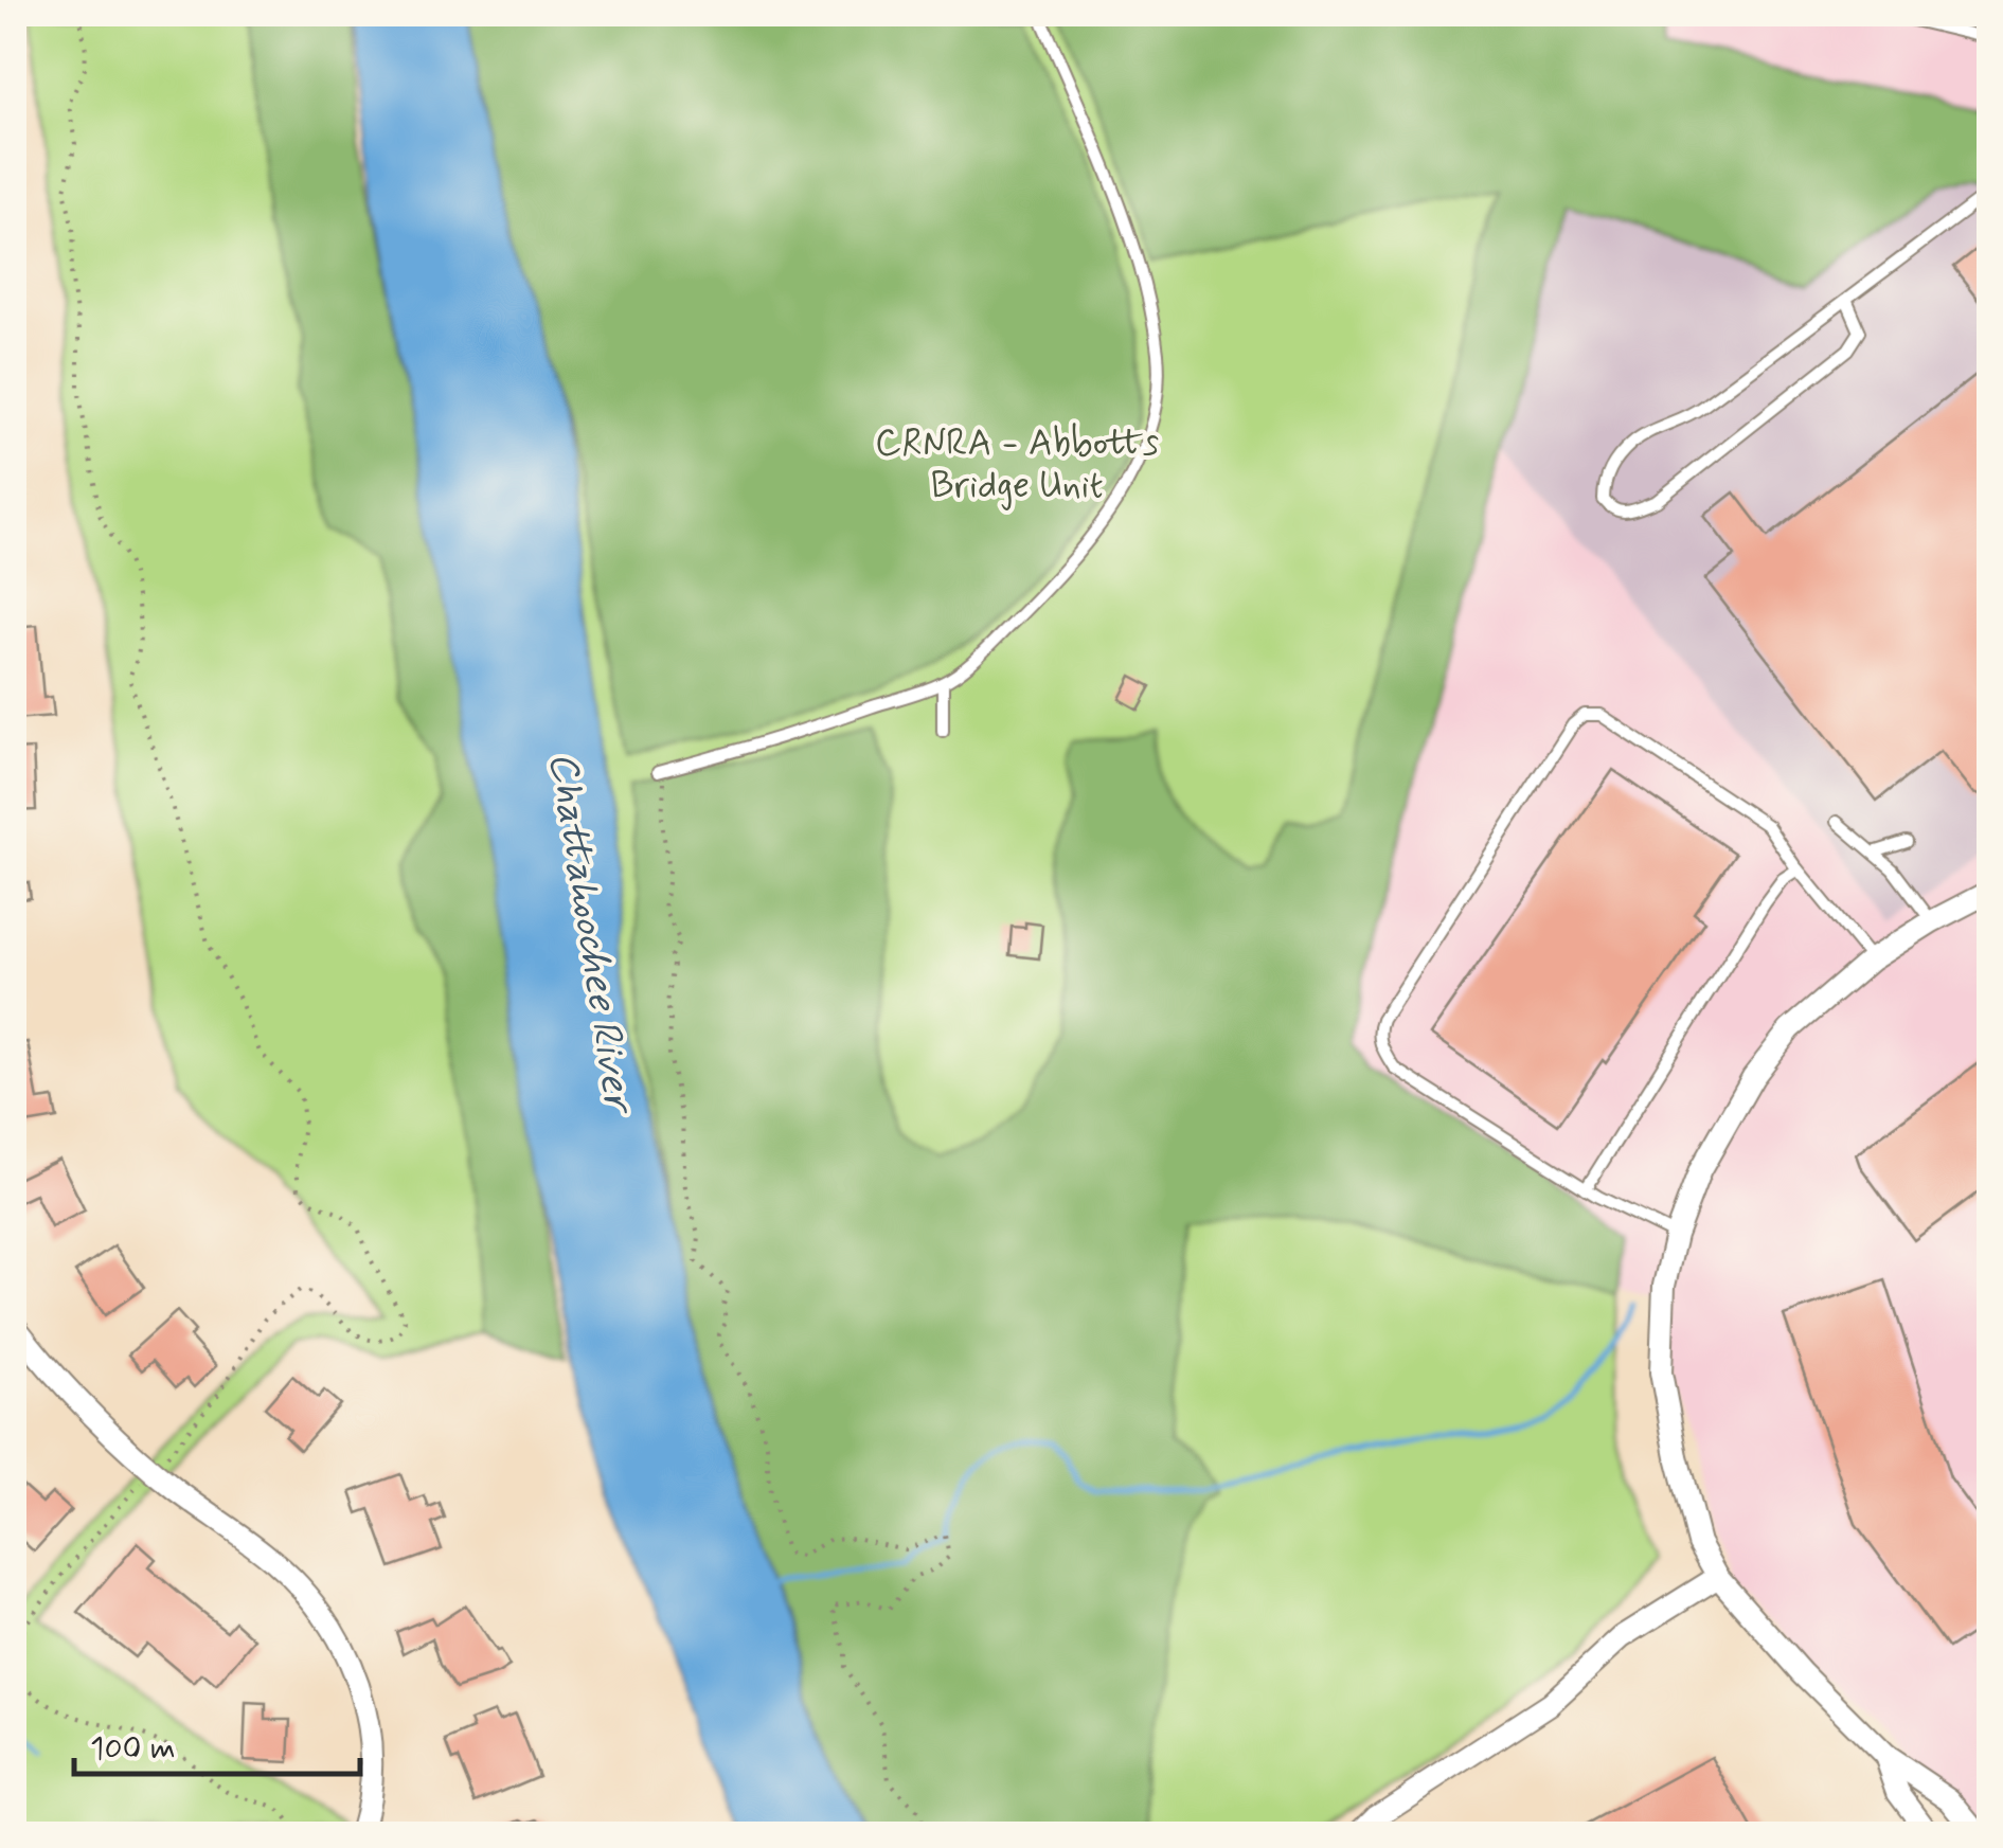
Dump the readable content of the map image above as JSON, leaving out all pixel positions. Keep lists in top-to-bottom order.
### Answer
{
  "water": ["Chattahoochee River"],
  "parks": ["CRNRA - Abbotts Bridge Unit"],
  "scale_bar": "100 m"
}
